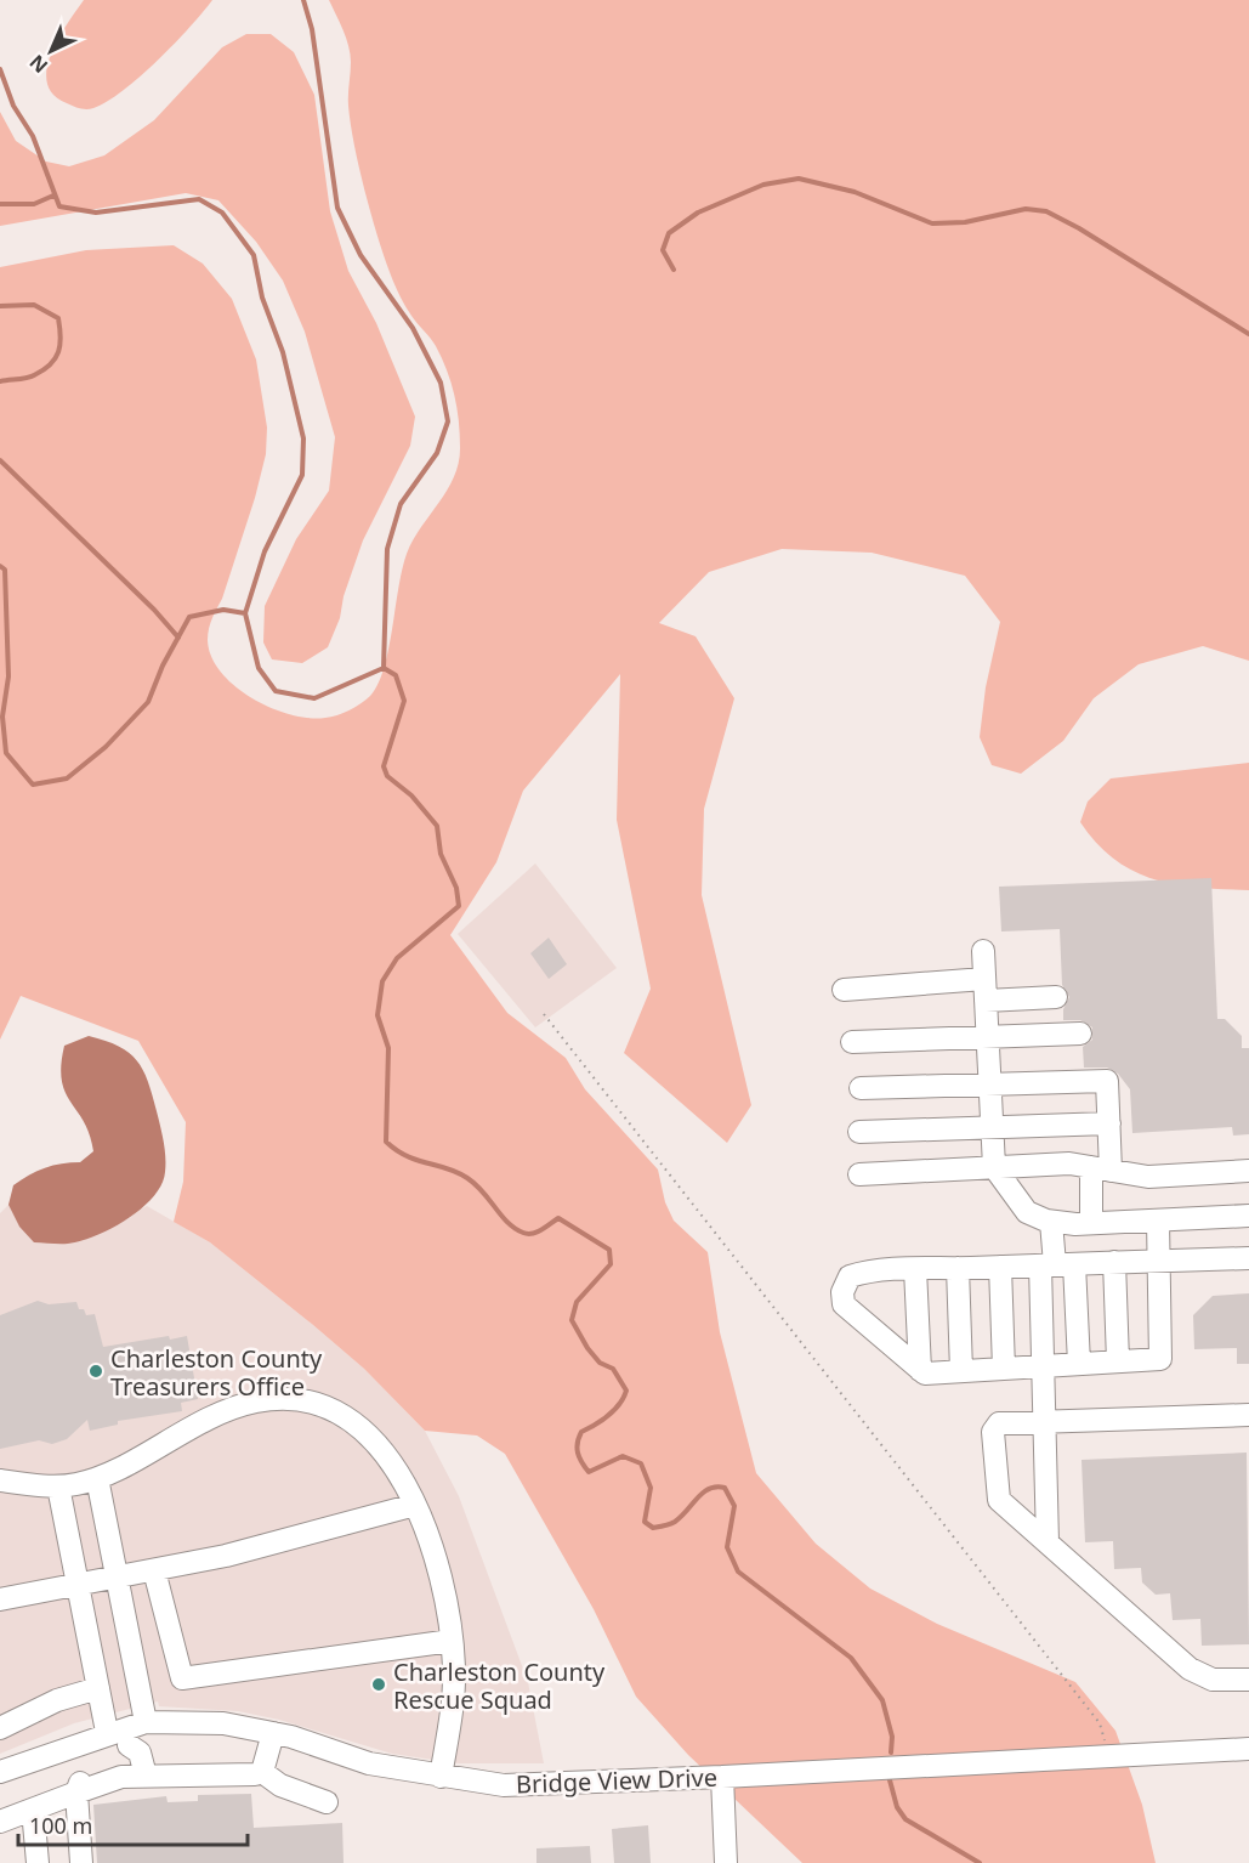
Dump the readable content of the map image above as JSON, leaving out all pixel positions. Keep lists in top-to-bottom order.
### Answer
{
  "streets": {
    "street": ["Bridge View Drive"]
  },
  "places": ["Charleston County Treasurers Office", "Charleston County Rescue Squad"],
  "scale_bar": "100 m",
  "north": "bottom left"
}
